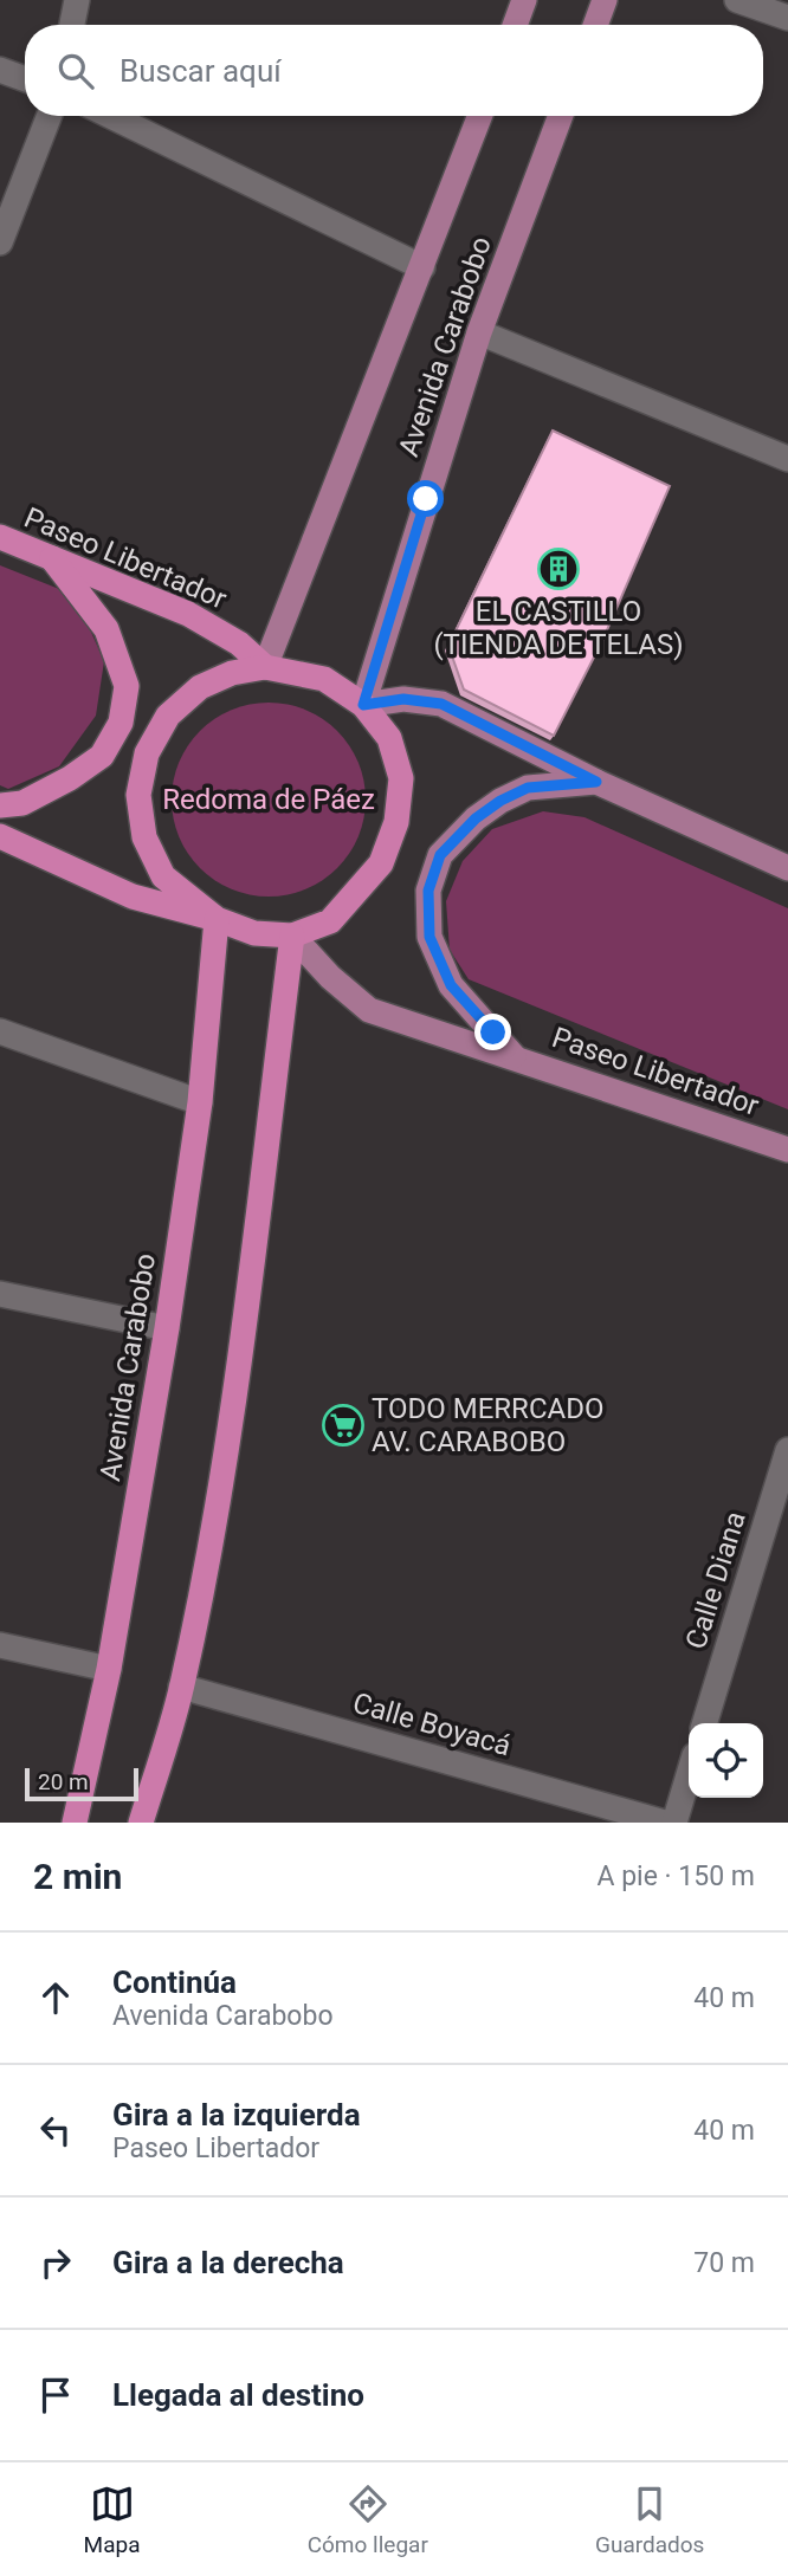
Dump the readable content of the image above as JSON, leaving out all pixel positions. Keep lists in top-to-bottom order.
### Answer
{
  "streets": {
    "highway": ["Avenida Carabobo", "Paseo Libertador"],
    "street": ["Calle Diana", "Calle Boyacá"]
  },
  "crossings": [
    ["Avenida Carabobo", "Paseo Libertador"]
  ],
  "parks": ["Redoma de Páez"],
  "places": {
    "building": ["EL CASTILLO (TIENDA DE TELAS)"],
    "supermarket": ["TODO MERRCADO AV. CARABOBO"]
  },
  "scale_bar": "20 m",
  "page": {
    "search": "Buscar aquí",
    "scale": "20 m",
    "heading": ["2 min", "A pie · 150 m"],
    "list": [
      ["Continúa", "Avenida Carabobo", "40 m"],
      ["Gira a la izquierda", "Paseo Libertador", "40 m"],
      ["Gira a la derecha", "70 m"],
      "Llegada al destino"
    ],
    "nav": ["Mapa", "Cómo llegar", "Guardados"]
  }
}
